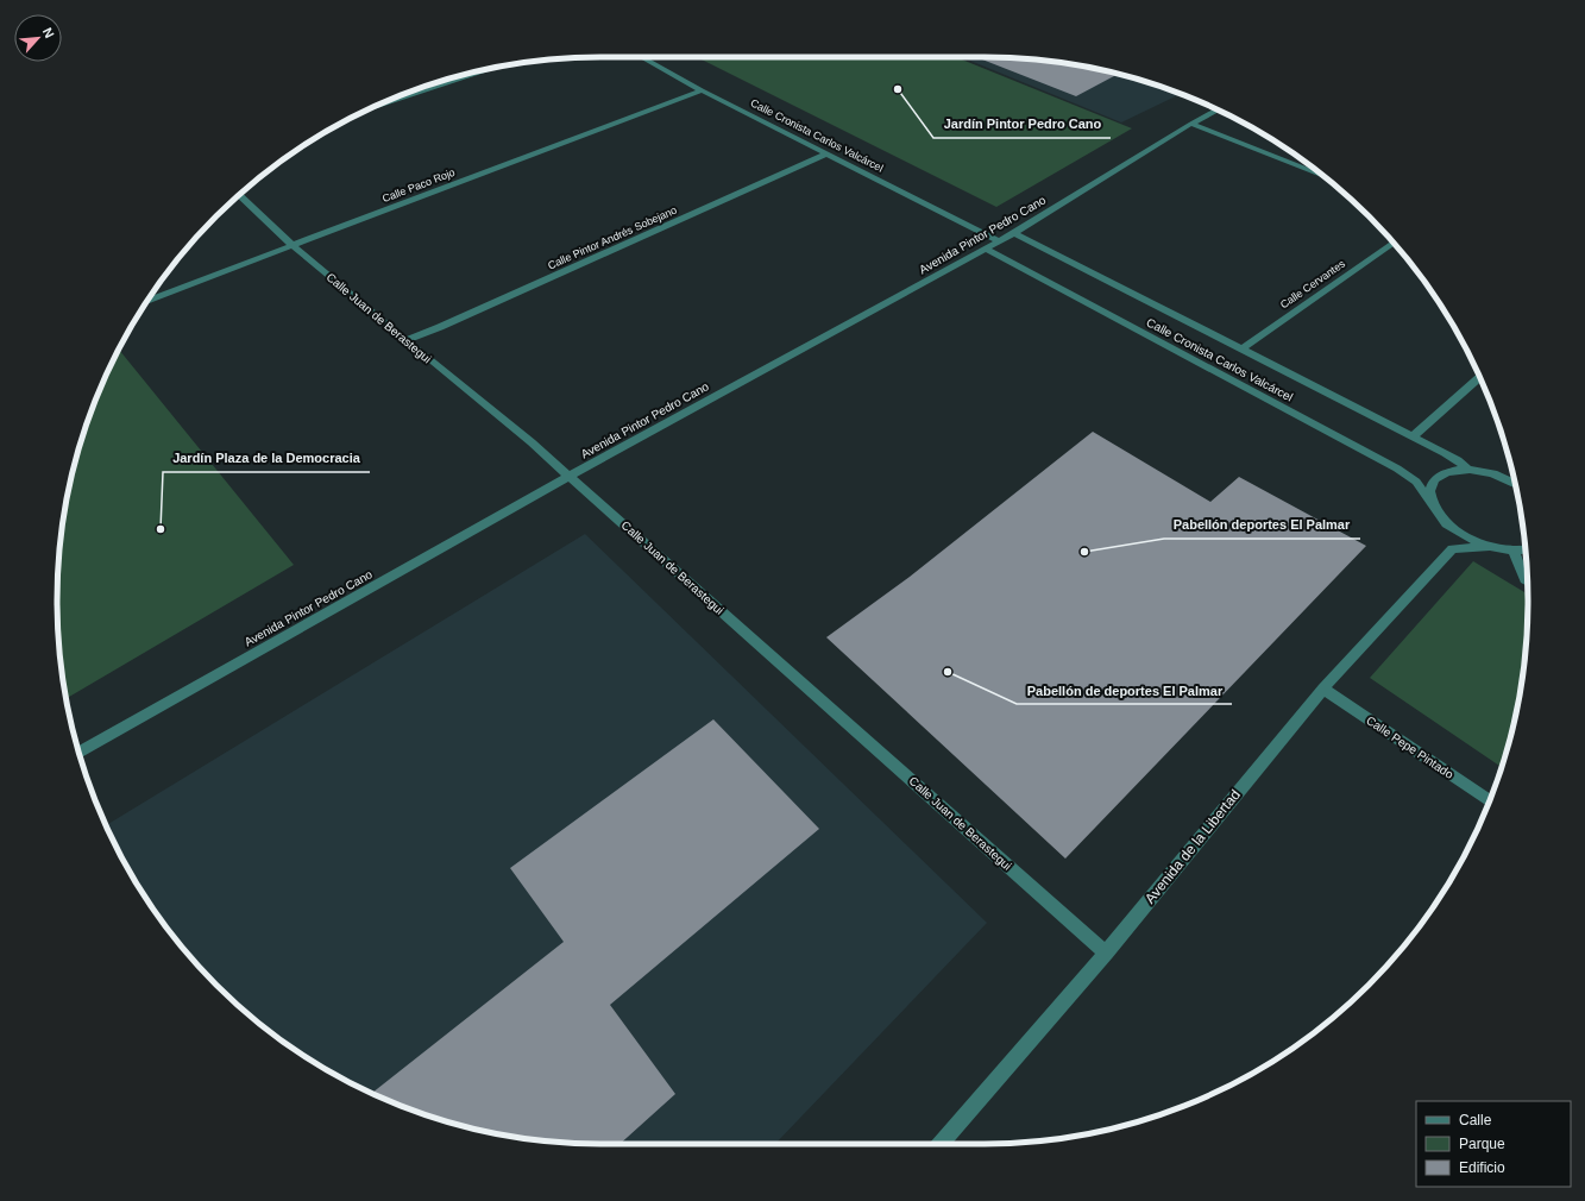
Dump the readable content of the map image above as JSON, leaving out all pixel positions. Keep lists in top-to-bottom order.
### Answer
{
  "streets": {
    "street": [
      "Calle Cronista Carlos Valcárcel",
      "Calle Paco Rojo",
      "Avenida Pintor Pedro Cano",
      "Calle Pintor Andrés Sobejano",
      "Calle Cervantes",
      "Calle Juan de Berastegui",
      "Calle Pepe Pintado",
      "Avenida de la Libertad"
    ]
  },
  "crossings": [
    ["Calle Cronista Carlos Valcárcel", "Calle Paco Rojo"],
    ["Calle Cronista Carlos Valcárcel", "Avenida Pintor Pedro Cano"],
    ["Calle Cronista Carlos Valcárcel", "Calle Pintor Andrés Sobejano"],
    ["Calle Cronista Carlos Valcárcel", "Calle Cervantes"],
    ["Calle Paco Rojo", "Calle Juan de Berastegui"],
    ["Avenida Pintor Pedro Cano", "Calle Juan de Berastegui"],
    ["Calle Pintor Andrés Sobejano", "Calle Juan de Berastegui"],
    ["Calle Juan de Berastegui", "Avenida de la Libertad"],
    ["Calle Pepe Pintado", "Avenida de la Libertad"]
  ],
  "places": [
    "Jardín Pintor Pedro Cano",
    "Jardín Plaza de la Democracia",
    "Pabellón deportes El Palmar",
    "Pabellón de deportes El Palmar"
  ],
  "legend": ["Calle", "Parque", "Edificio"],
  "north": "top right"
}
